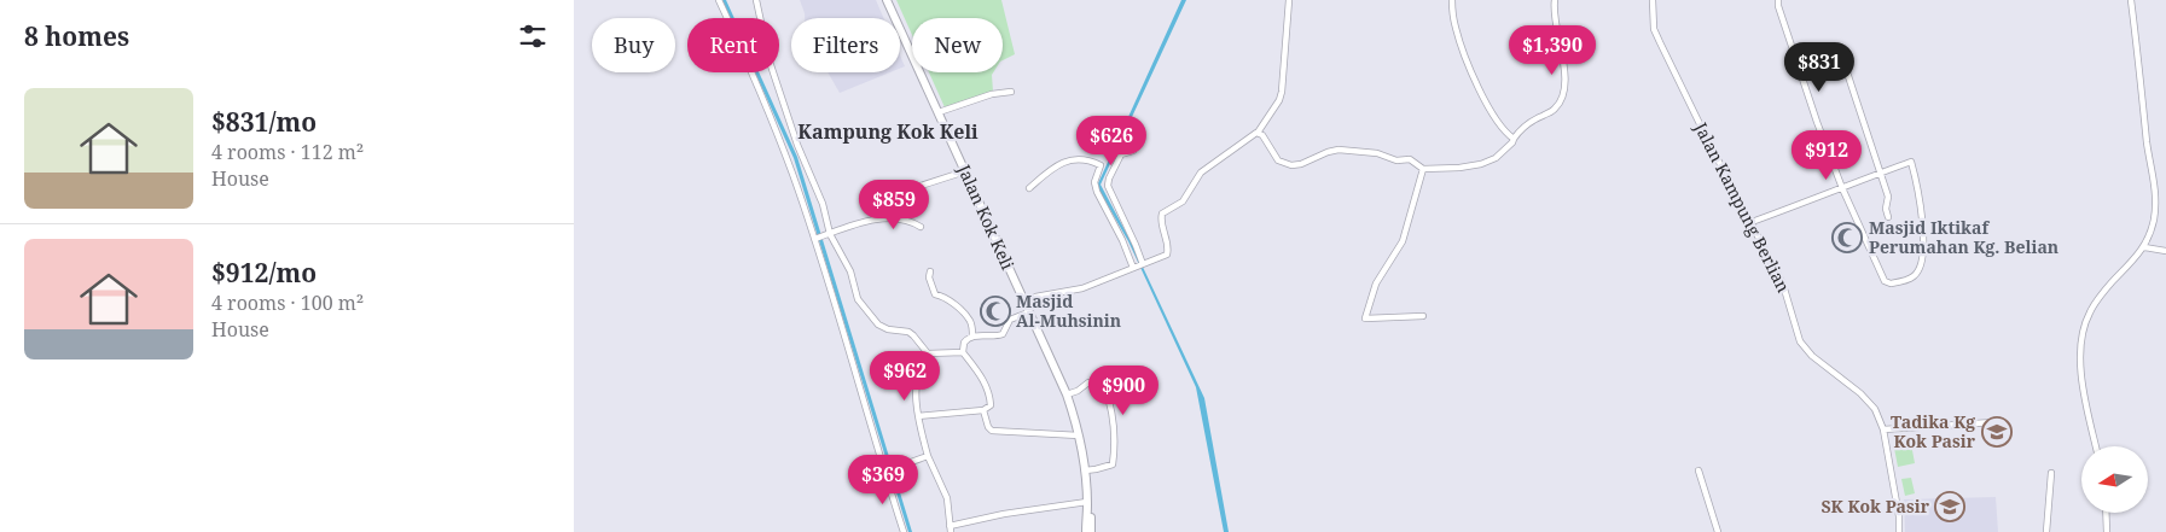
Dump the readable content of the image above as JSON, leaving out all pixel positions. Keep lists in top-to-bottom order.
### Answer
{
  "streets": {
    "street": ["Jalan Kampung Berlian", "Jalan Kok Keli"]
  },
  "districts": ["Kampung Kok Keli"],
  "places": {
    "mosque": ["Masjid Iktikaf Perumahan Kg. Belian", "Masjid Al-Muhsinin"],
    "school or university": ["Tadika Kg Kok Pasir", "SK Kok Pasir"]
  },
  "north": "left",
  "page": {
    "heading": "8 homes",
    "chip": [
      "Buy",
      "Rent",
      "Filters",
      "New"
    ],
    "price": [
      "$1,390",
      "$831",
      "$626",
      "$912",
      "$859",
      "$962",
      "$900",
      "$369"
    ],
    "list": [
      {
        "name": "$831/mo",
        "note": "4 rooms · 112 m² · House"
      },
      {
        "name": "$912/mo",
        "note": "4 rooms · 100 m² · House"
      }
    ]
  }
}
